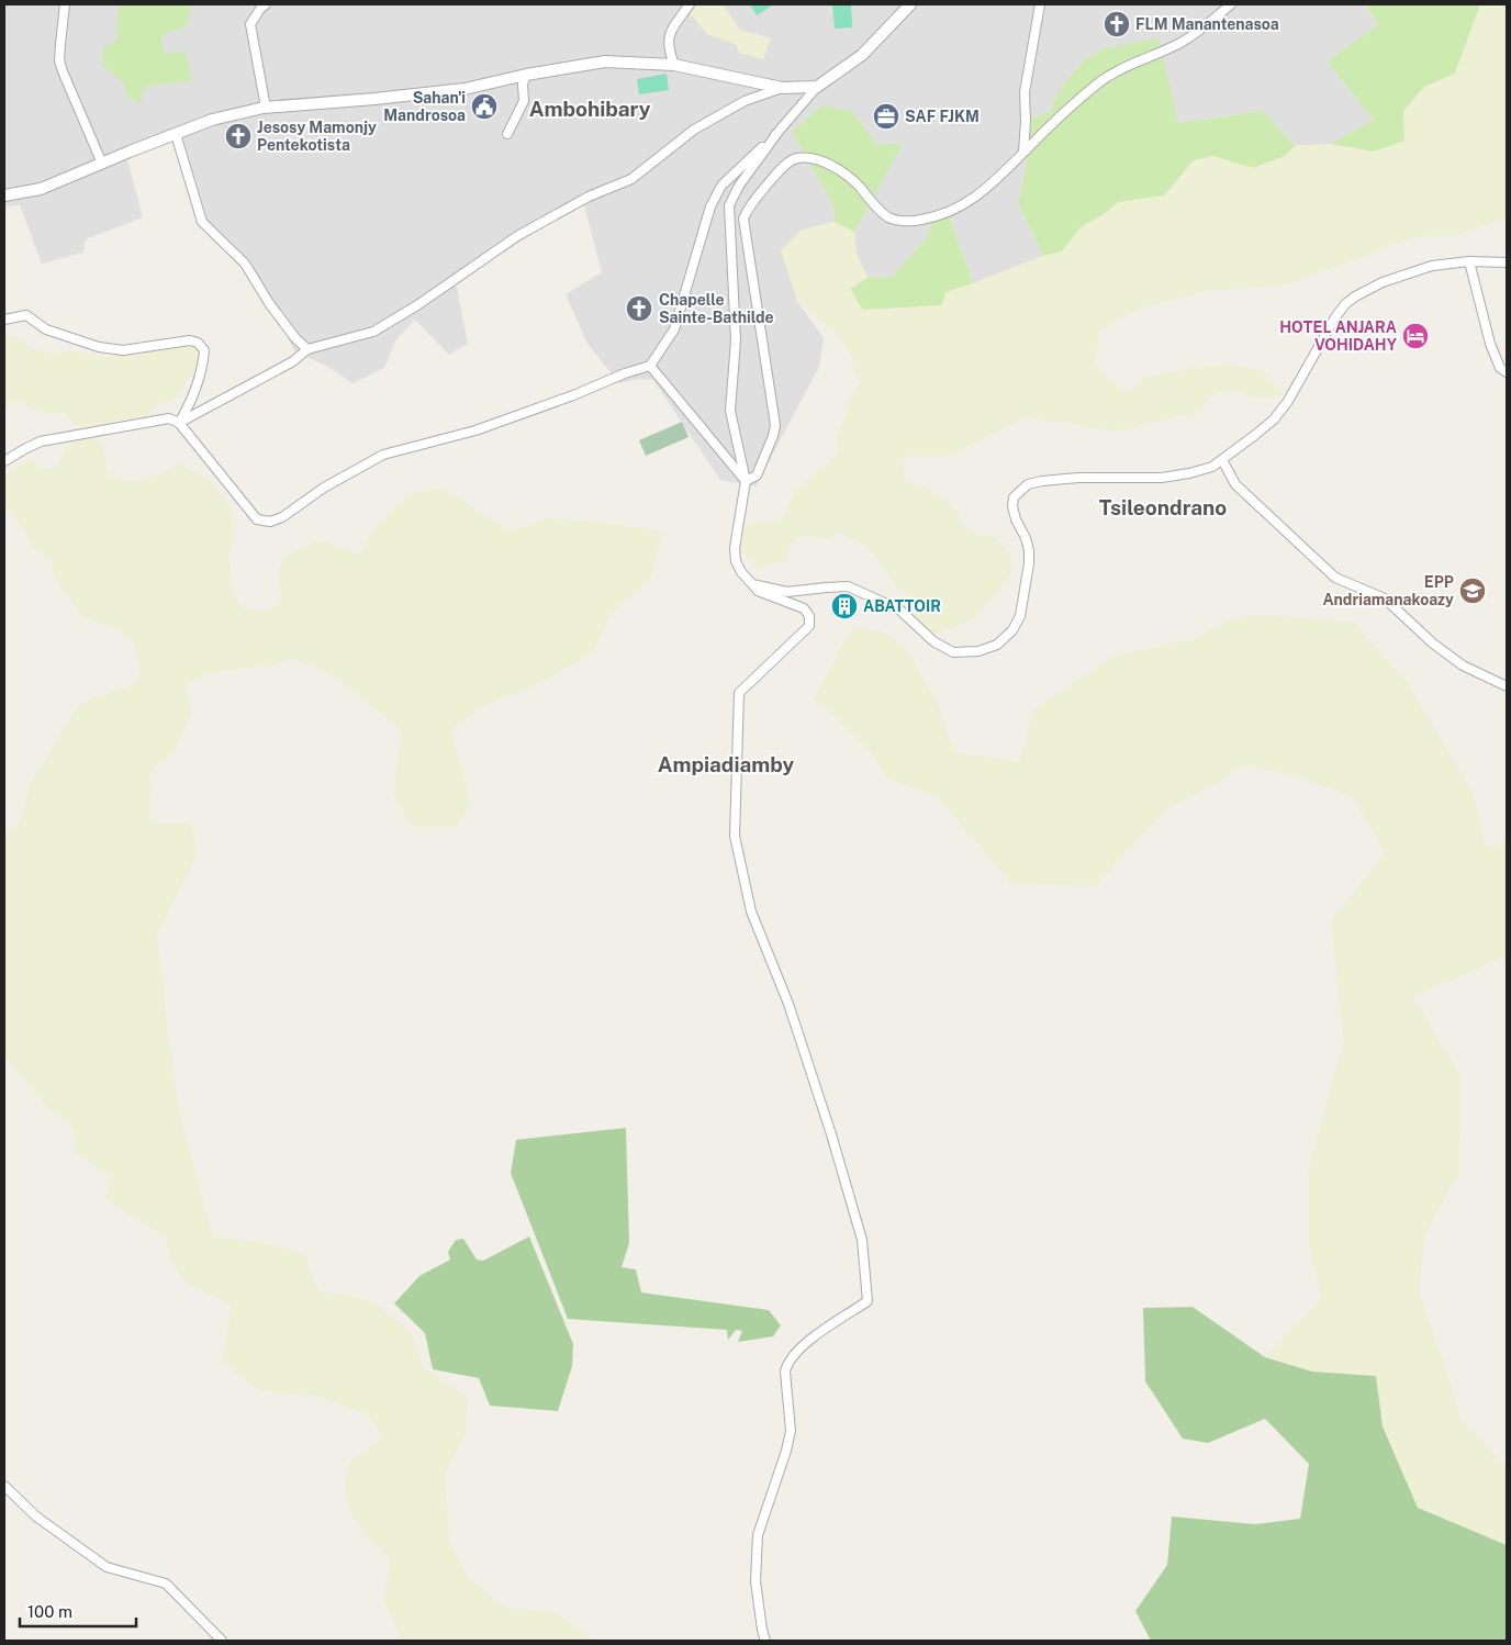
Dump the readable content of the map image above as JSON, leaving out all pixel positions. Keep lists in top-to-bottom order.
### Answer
{
  "districts": ["Ambohibary", "Tsileondrano", "Ampiadiamby"],
  "places": {
    "church": ["FLM Manantenasoa", "Jesosy Mamonjy Pentekotista", "Chapelle Sainte-Bathilde"],
    "public building": ["Sahan'i Mandrosoa"],
    "office": ["SAF FJKM"],
    "hotel": ["HOTEL ANJARA VOHIDAHY"],
    "school or university": ["EPP Andriamanakoazy"],
    "building": ["ABATTOIR"]
  },
  "scale_bar": "100 m"
}
